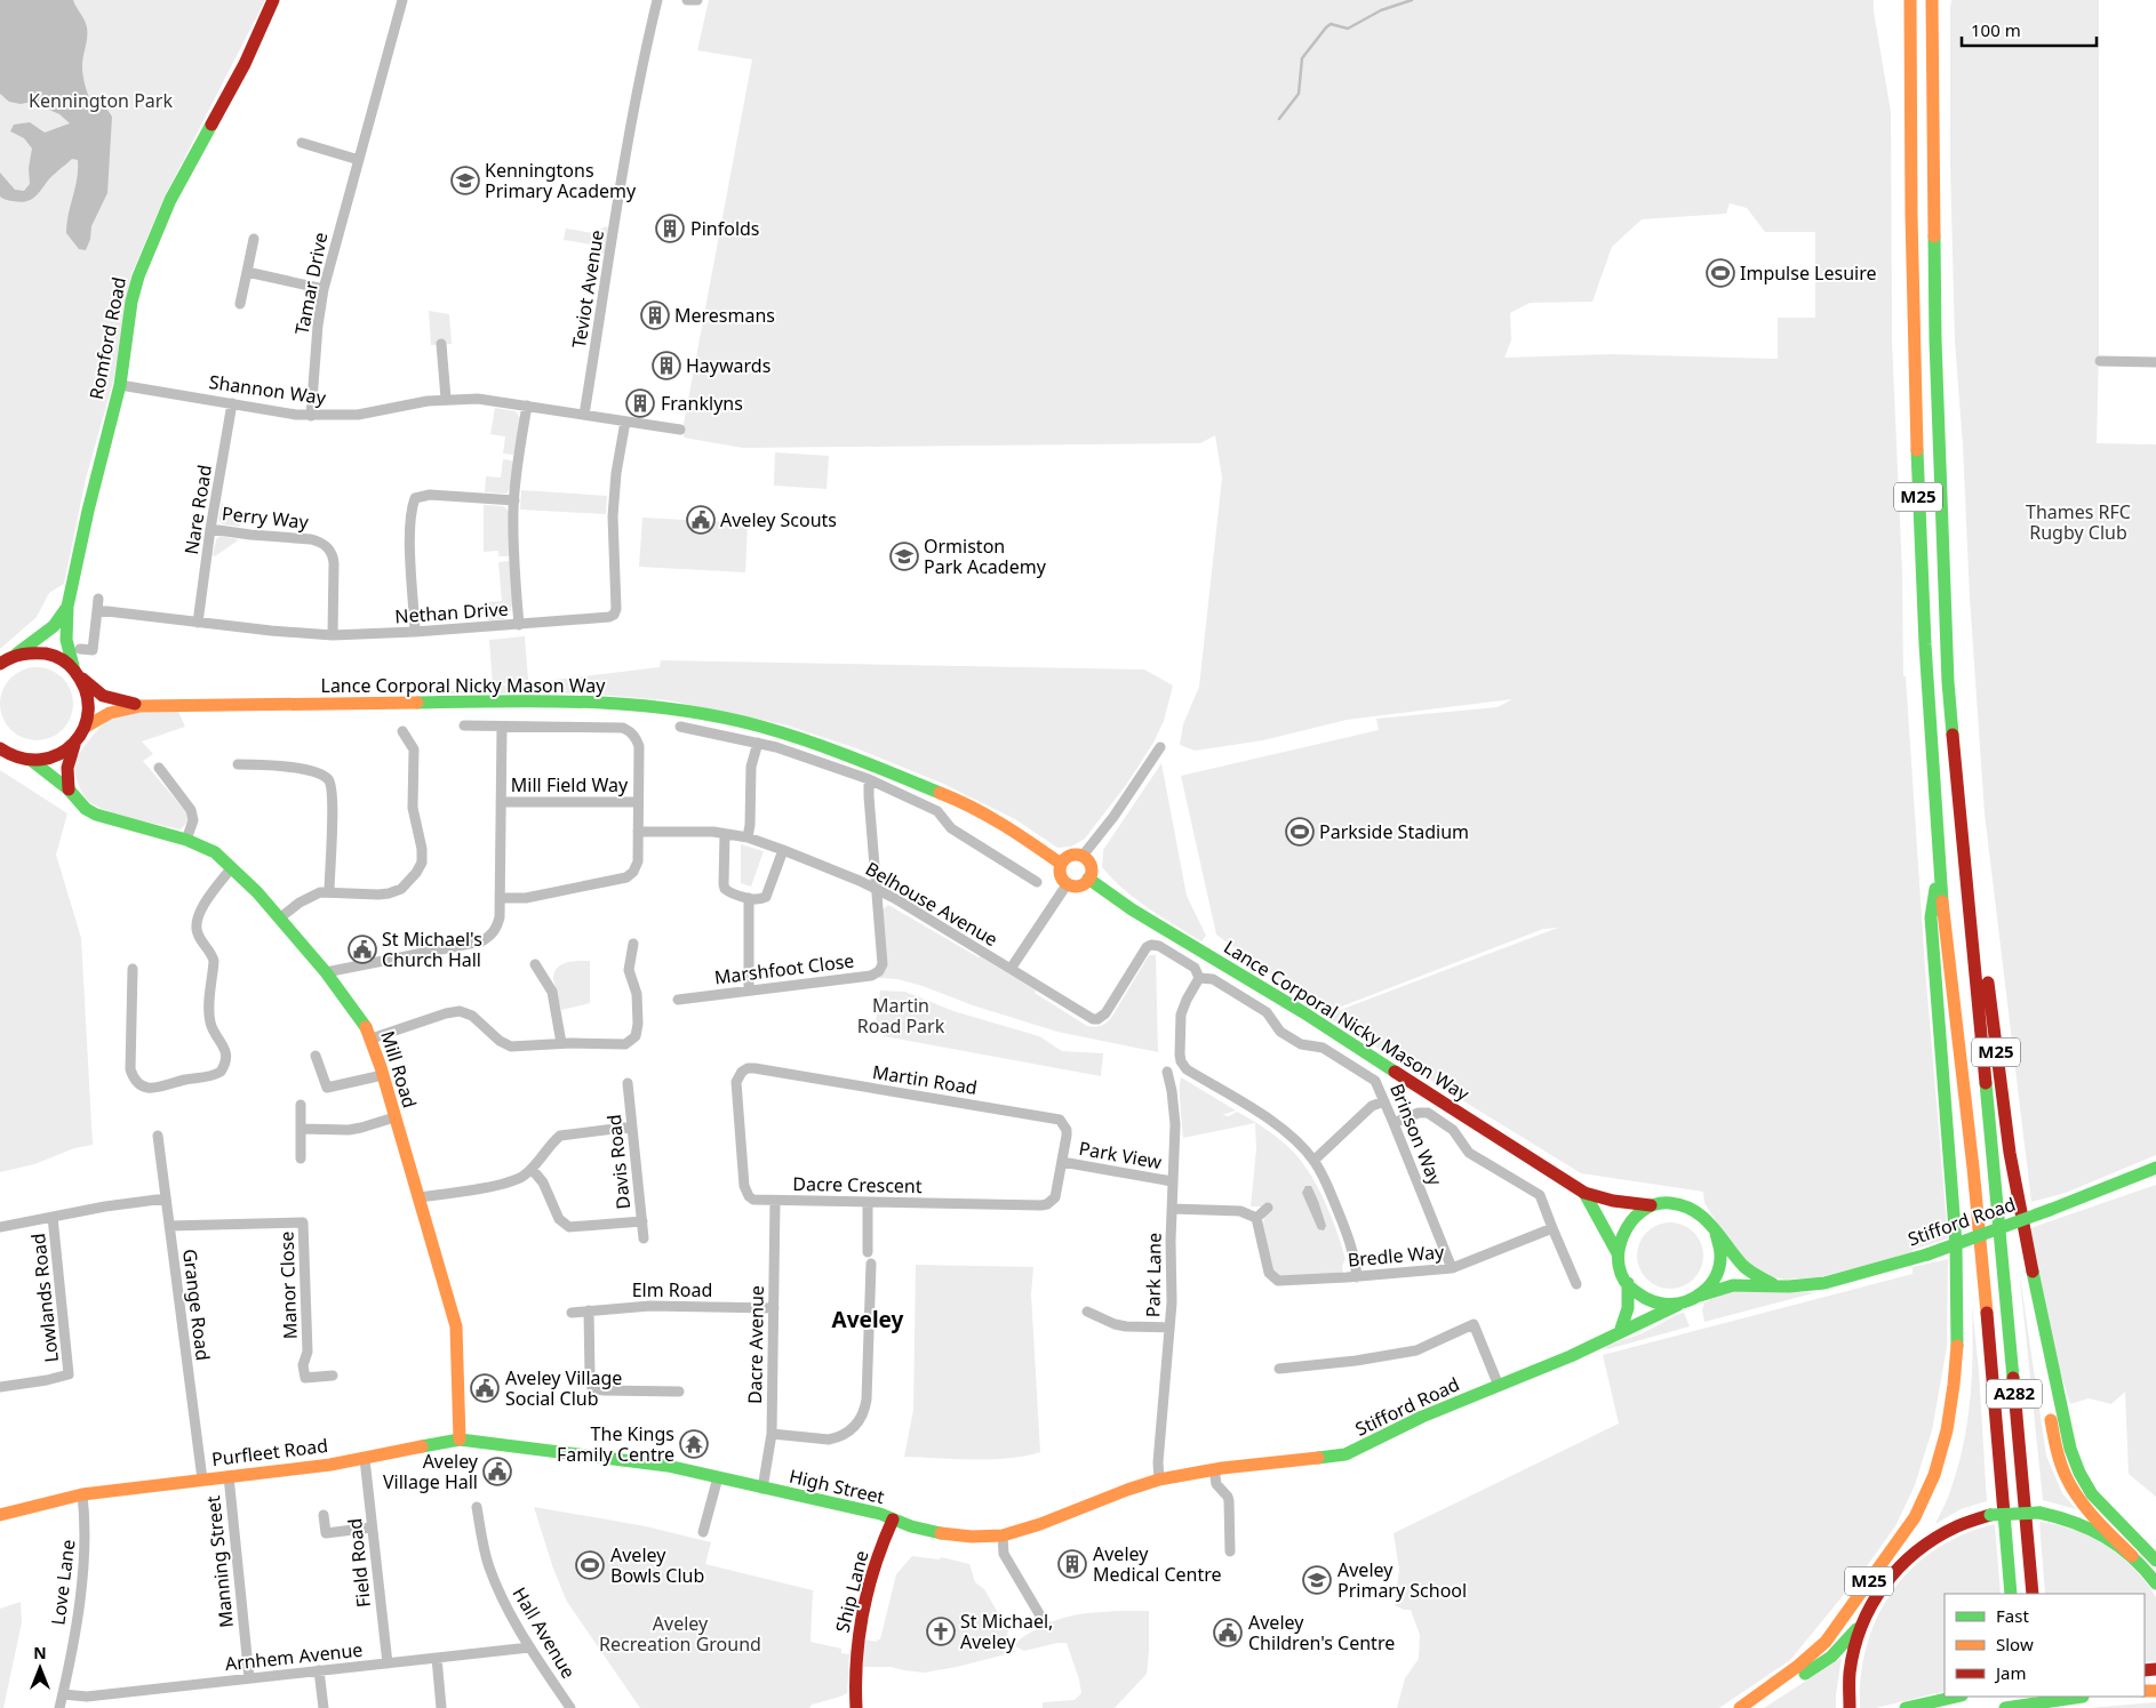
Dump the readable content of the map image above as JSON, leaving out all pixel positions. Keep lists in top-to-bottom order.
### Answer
{
  "streets": {
    "main road": [
      "Romford Road",
      "M25",
      "Lance Corporal Nicky Mason Way",
      "Mill Road",
      "Stifford Road",
      "A282",
      "Purfleet Road",
      "High Street",
      "Ship Lane"
    ],
    "street": [
      "Tamar Drive",
      "Teviot Avenue",
      "Shannon Way",
      "Nare Road",
      "Perry Way",
      "Nethan Drive",
      "Mill Field Way",
      "Belhouse Avenue",
      "Marshfoot Close",
      "Martin Road",
      "Brinson Way",
      "Park View",
      "Davis Road",
      "Dacre Crescent",
      "Bredle Way",
      "Park Lane",
      "Manor Close",
      "Elm Road",
      "Lowlands Road",
      "Grange Road",
      "Dacre Avenue",
      "Manning Street",
      "Field Road",
      "Love Lane",
      "Hall Avenue",
      "Arnhem Avenue"
    ]
  },
  "crossings": [
    ["Tamar Drive", "Shannon Way"],
    ["Teviot Avenue", "Shannon Way"],
    ["Romford Road", "Shannon Way"],
    ["Shannon Way", "Nare Road"],
    ["Shannon Way", "Nethan Drive"],
    ["M25", "A282"],
    ["Nare Road", "Perry Way"],
    ["Nare Road", "Nethan Drive"],
    ["Perry Way", "Nethan Drive"],
    ["Lance Corporal Nicky Mason Way", "Belhouse Avenue"],
    ["Lance Corporal Nicky Mason Way", "Stifford Road"],
    ["Belhouse Avenue", "Marshfoot Close"],
    ["Mill Road", "Purfleet Road"],
    ["Mill Road", "High Street"],
    ["Martin Road", "Park View"],
    ["Martin Road", "Dacre Crescent"],
    ["Brinson Way", "Bredle Way"],
    ["Park View", "Dacre Crescent"],
    ["Park View", "Park Lane"],
    ["Dacre Crescent", "Dacre Avenue"],
    ["Stifford Road", "High Street"],
    ["Park Lane", "High Street"],
    ["Manor Close", "Grange Road"],
    ["Elm Road", "Dacre Avenue"],
    ["Grange Road", "Purfleet Road"],
    ["Dacre Avenue", "High Street"],
    ["Purfleet Road", "High Street"],
    ["Purfleet Road", "Manning Street"],
    ["Purfleet Road", "Field Road"],
    ["Purfleet Road", "Love Lane"],
    ["High Street", "Ship Lane"],
    ["Manning Street", "Arnhem Avenue"],
    ["Field Road", "Arnhem Avenue"],
    ["Love Lane", "Arnhem Avenue"],
    ["Hall Avenue", "Arnhem Avenue"]
  ],
  "districts": ["Aveley"],
  "parks": [
    "Kennington Park",
    "Thames RFC Rugby Club",
    "Martin Road Park",
    "Aveley Recreation Ground"
  ],
  "places": {
    "school or university": ["Kenningtons Primary Academy", "Ormiston Park Academy", "Aveley Primary School"],
    "building": [
      "Pinfolds",
      "Meresmans",
      "Haywards",
      "Franklyns",
      "Aveley Medical Centre"
    ],
    "sports": ["Impulse Lesuire", "Parkside Stadium", "Aveley Bowls Club"],
    "public building": [
      "Aveley Scouts",
      "St Michael's Church Hall",
      "Aveley Village Social Club",
      "Aveley Village Hall",
      "Aveley Children's Centre"
    ],
    "temple": ["The Kings Family Centre"],
    "church": ["St Michael, Aveley"]
  },
  "legend": ["Fast", "Slow", "Jam"],
  "scale_bar": "100 m",
  "north": "top"
}
